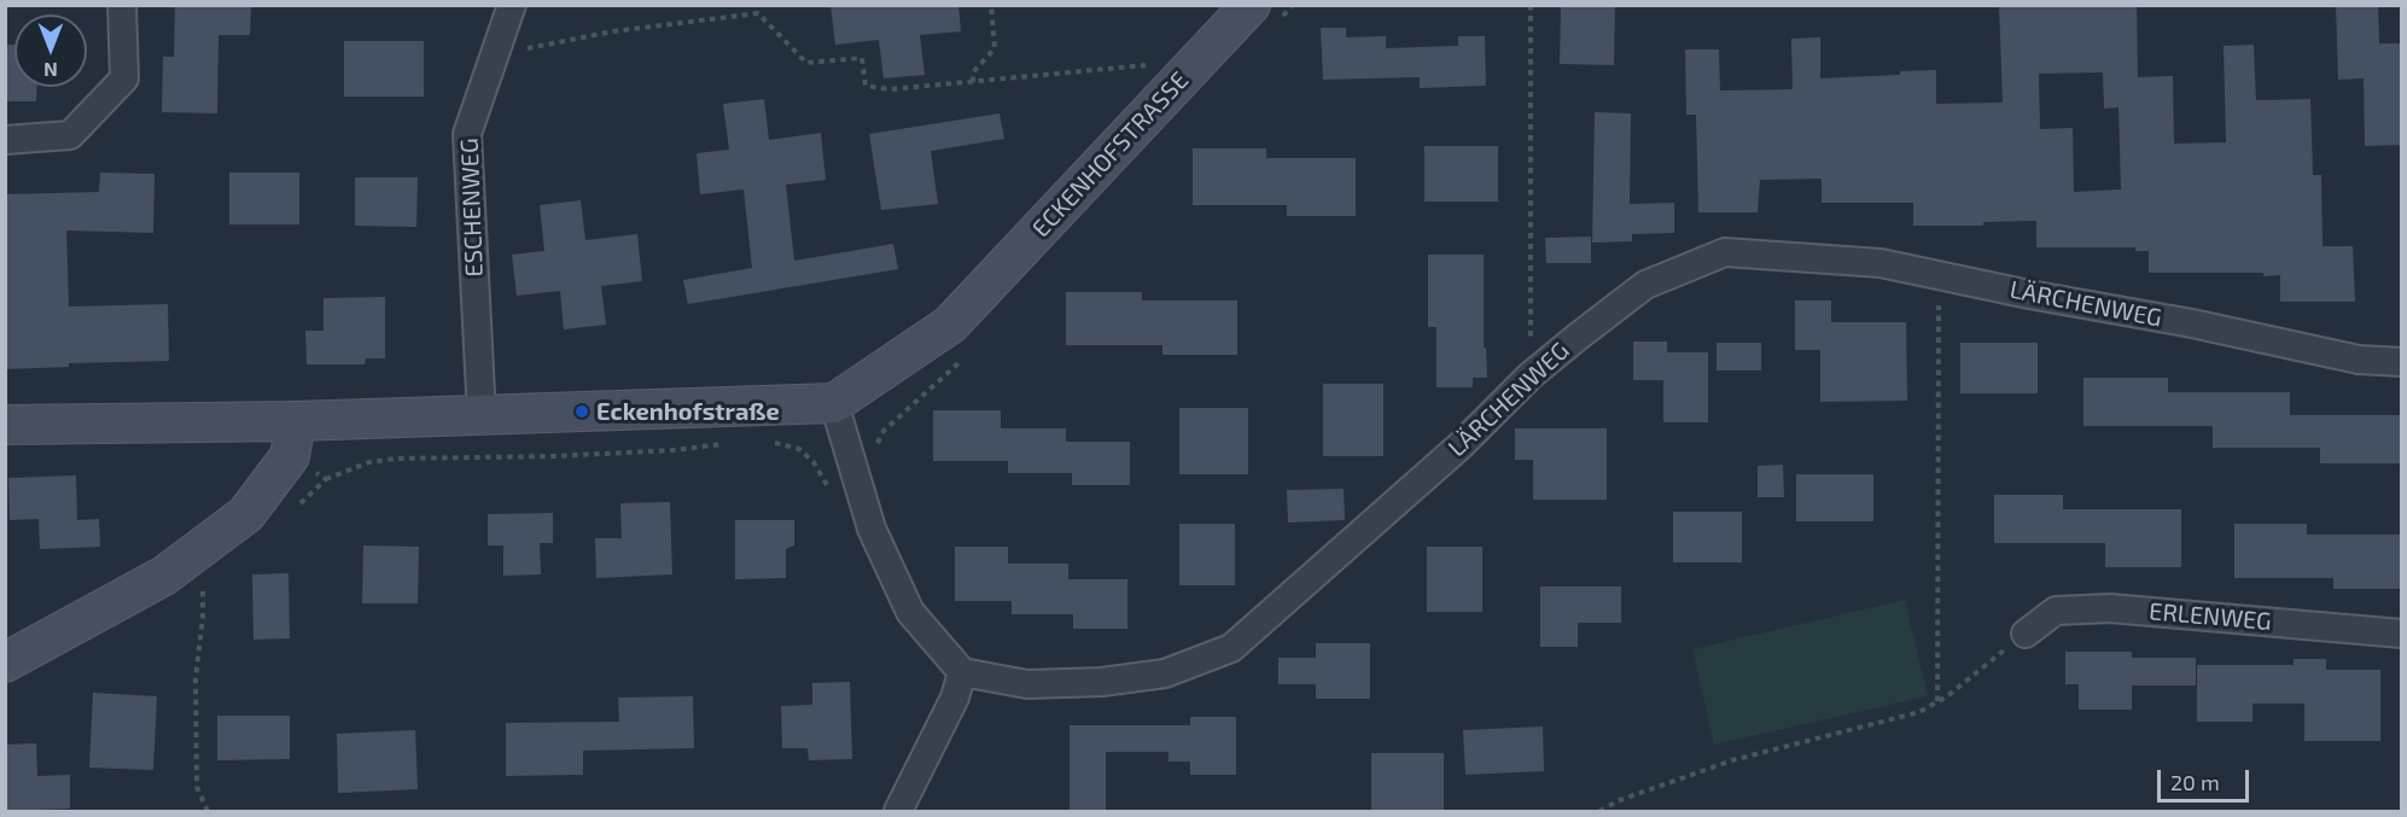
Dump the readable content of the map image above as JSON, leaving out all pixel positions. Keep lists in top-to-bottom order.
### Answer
{
  "streets": {
    "street": [
      "ECKENHOFSTRASSE",
      "ESCHENWEG",
      "LÄRCHENWEG",
      "ERLENWEG"
    ]
  },
  "places": ["Eckenhofstraße"],
  "scale_bar": "20 m",
  "north": "bottom"
}
